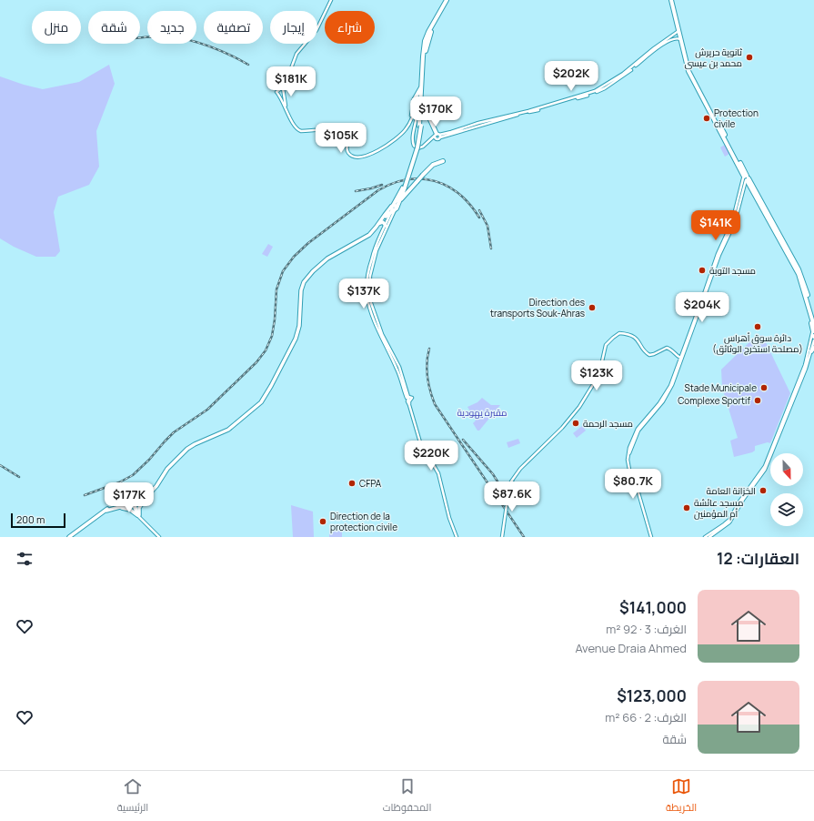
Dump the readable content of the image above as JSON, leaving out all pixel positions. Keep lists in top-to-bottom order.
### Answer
{
  "parks": ["مقبرة يهودية"],
  "places": [
    "ثانوية حريرش محمد بن عيسى",
    "Protection civile",
    "مسجد التوبة",
    "Direction des transports Souk-Ahras",
    "دائرة سوق أهراس (مصلحة استخرج الوثائق)",
    "Stade Municipale",
    "Complexe Sportif",
    "مسجد الرحمة",
    "CFPA",
    "الخزانة العامة",
    "مسجد عائشة أم المؤمنين",
    "Direction de la protection civile"
  ],
  "scale_bar": "200 m",
  "north": "bottom",
  "page": {
    "chip": [
      "شراء",
      "إيجار",
      "تصفية",
      "جديد",
      "شقة",
      "منزل"
    ],
    "price": [
      "$202K",
      "$181K",
      "$170K",
      "$105K",
      "$141K",
      "$137K",
      "$204K",
      "$123K",
      "$220K",
      "$80.7K",
      "$87.6K",
      "$177K"
    ],
    "scale": "200 m",
    "heading": "العقارات: 12",
    "list": [
      {
        "name": "$141,000",
        "note": "الغرف: 3 · 92 m² · Avenue Draia Ahmed"
      },
      {
        "name": "$123,000",
        "note": "الغرف: 2 · 66 m² · شقة"
      }
    ],
    "tabs": ["الخريطة", "المحفوظات", "الرئيسية"]
  }
}
